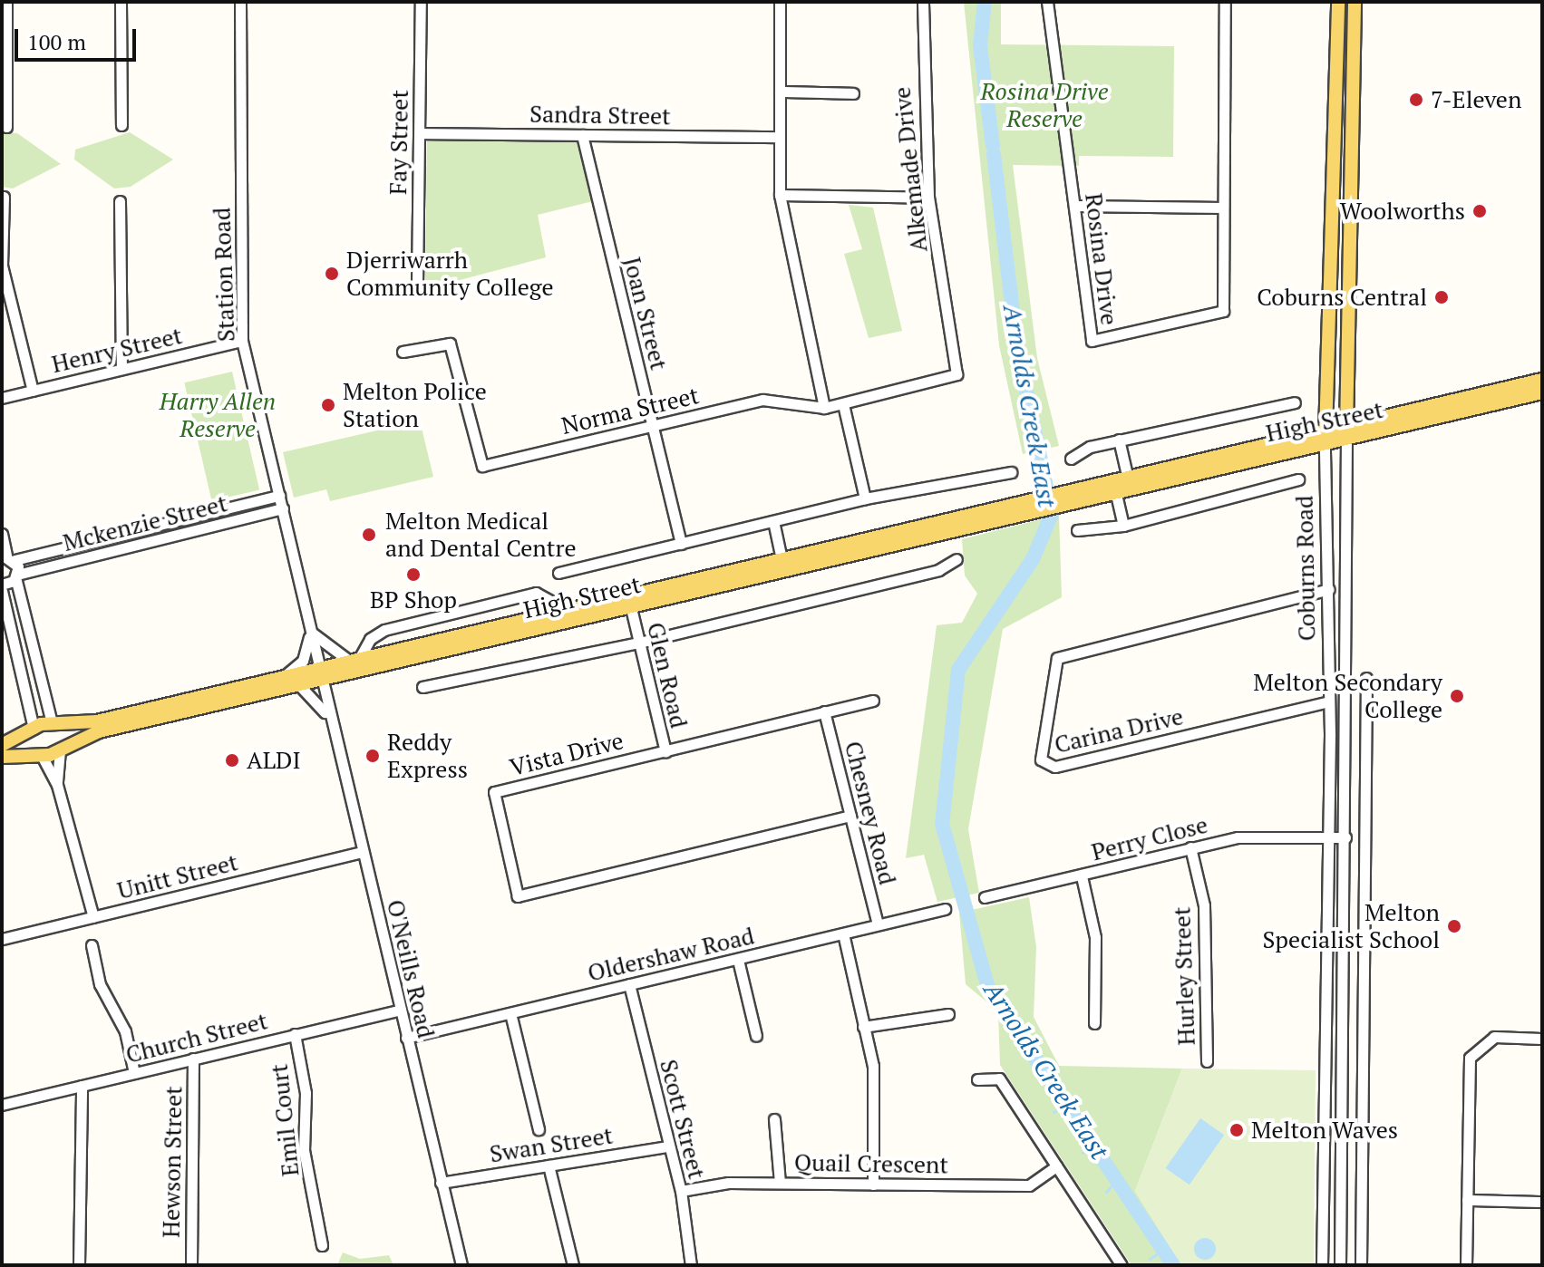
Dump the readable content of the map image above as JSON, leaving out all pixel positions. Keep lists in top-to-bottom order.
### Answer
{
  "streets": {
    "main road": ["High Street", "Coburns Road"],
    "street": [
      "Sandra Street",
      "Fay Street",
      "Alkemade Drive",
      "Rosina Drive",
      "Station Road",
      "Joan Street",
      "Henry Street",
      "Norma Street",
      "Mckenzie Street",
      "Glen Road",
      "Carina Drive",
      "Vista Drive",
      "Chesney Road",
      "Perry Close",
      "Unitt Street",
      "Oldershaw Road",
      "O'Neills Road",
      "Hurley Street",
      "Church Street",
      "Scott Street",
      "Emil Court",
      "Swan Street",
      "Hewson Street",
      "Quail Crescent"
    ]
  },
  "crossings": [
    ["Sandra Street", "Fay Street"],
    ["Sandra Street", "Joan Street"],
    ["Alkemade Drive", "Norma Street"],
    ["Station Road", "Henry Street"],
    ["Station Road", "High Street"],
    ["Station Road", "Mckenzie Street"],
    ["Station Road", "O'Neills Road"],
    ["Joan Street", "Norma Street"],
    ["Joan Street", "High Street"],
    ["High Street", "Coburns Road"],
    ["High Street", "Glen Road"],
    ["High Street", "O'Neills Road"],
    ["Coburns Road", "Carina Drive"],
    ["Coburns Road", "Perry Close"],
    ["Glen Road", "Vista Drive"],
    ["Vista Drive", "Chesney Road"],
    ["Chesney Road", "Oldershaw Road"],
    ["Perry Close", "Hurley Street"],
    ["Unitt Street", "O'Neills Road"],
    ["Oldershaw Road", "O'Neills Road"],
    ["Oldershaw Road", "Scott Street"],
    ["O'Neills Road", "Church Street"],
    ["O'Neills Road", "Swan Street"],
    ["Church Street", "Emil Court"],
    ["Church Street", "Hewson Street"],
    ["Scott Street", "Swan Street"],
    ["Scott Street", "Quail Crescent"]
  ],
  "water": ["Arnolds Creek East"],
  "parks": ["Rosina Drive Reserve", "Harry Allen Reserve"],
  "places": [
    "7-Eleven",
    "Woolworths",
    "Djerriwarrh Community College",
    "Coburns Central",
    "Melton Police Station",
    "Melton Medical and Dental Centre",
    "BP Shop",
    "Melton Secondary College",
    "Reddy Express",
    "ALDI",
    "Melton Specialist School",
    "Melton Waves"
  ],
  "scale_bar": "100 m"
}
